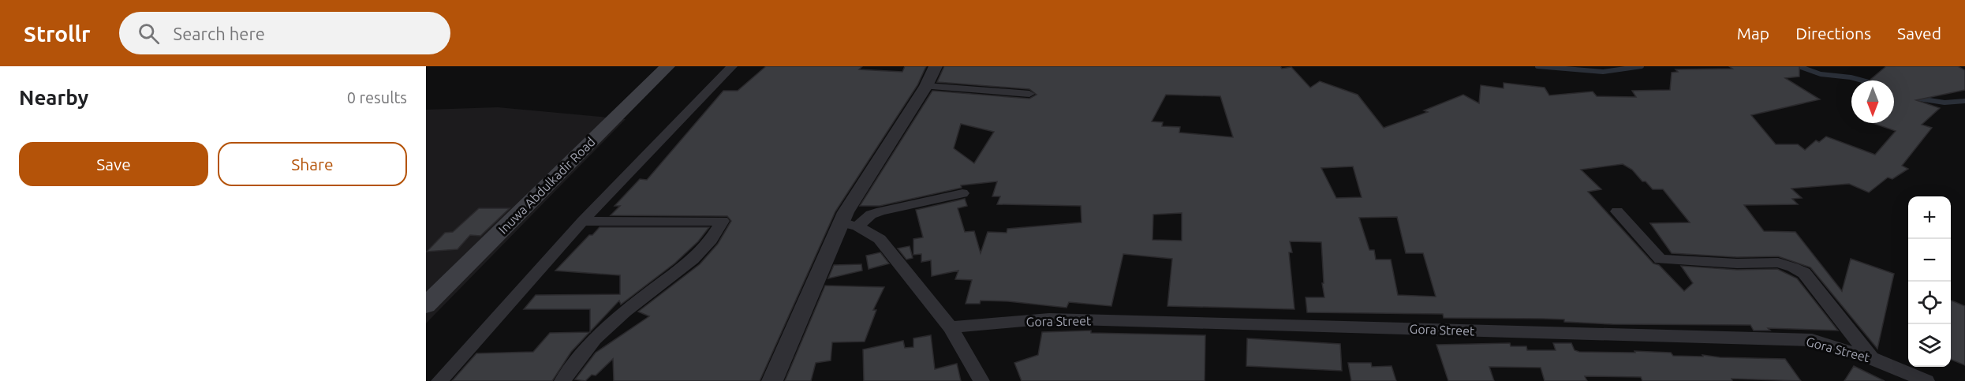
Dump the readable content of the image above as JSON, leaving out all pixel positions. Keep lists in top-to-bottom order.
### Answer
{
  "streets": {
    "main road": ["Inuwa Abdulkadir Road"],
    "street": ["Gora Street"]
  },
  "north": "bottom",
  "page": {
    "header": "Strollr",
    "search": "Search here",
    "nav": ["Map", "Directions", "Saved"],
    "heading": ["Nearby", "0 results"],
    "buttons": ["Save", "Share"],
    "map_buttons": ["+", "−"]
  }
}
